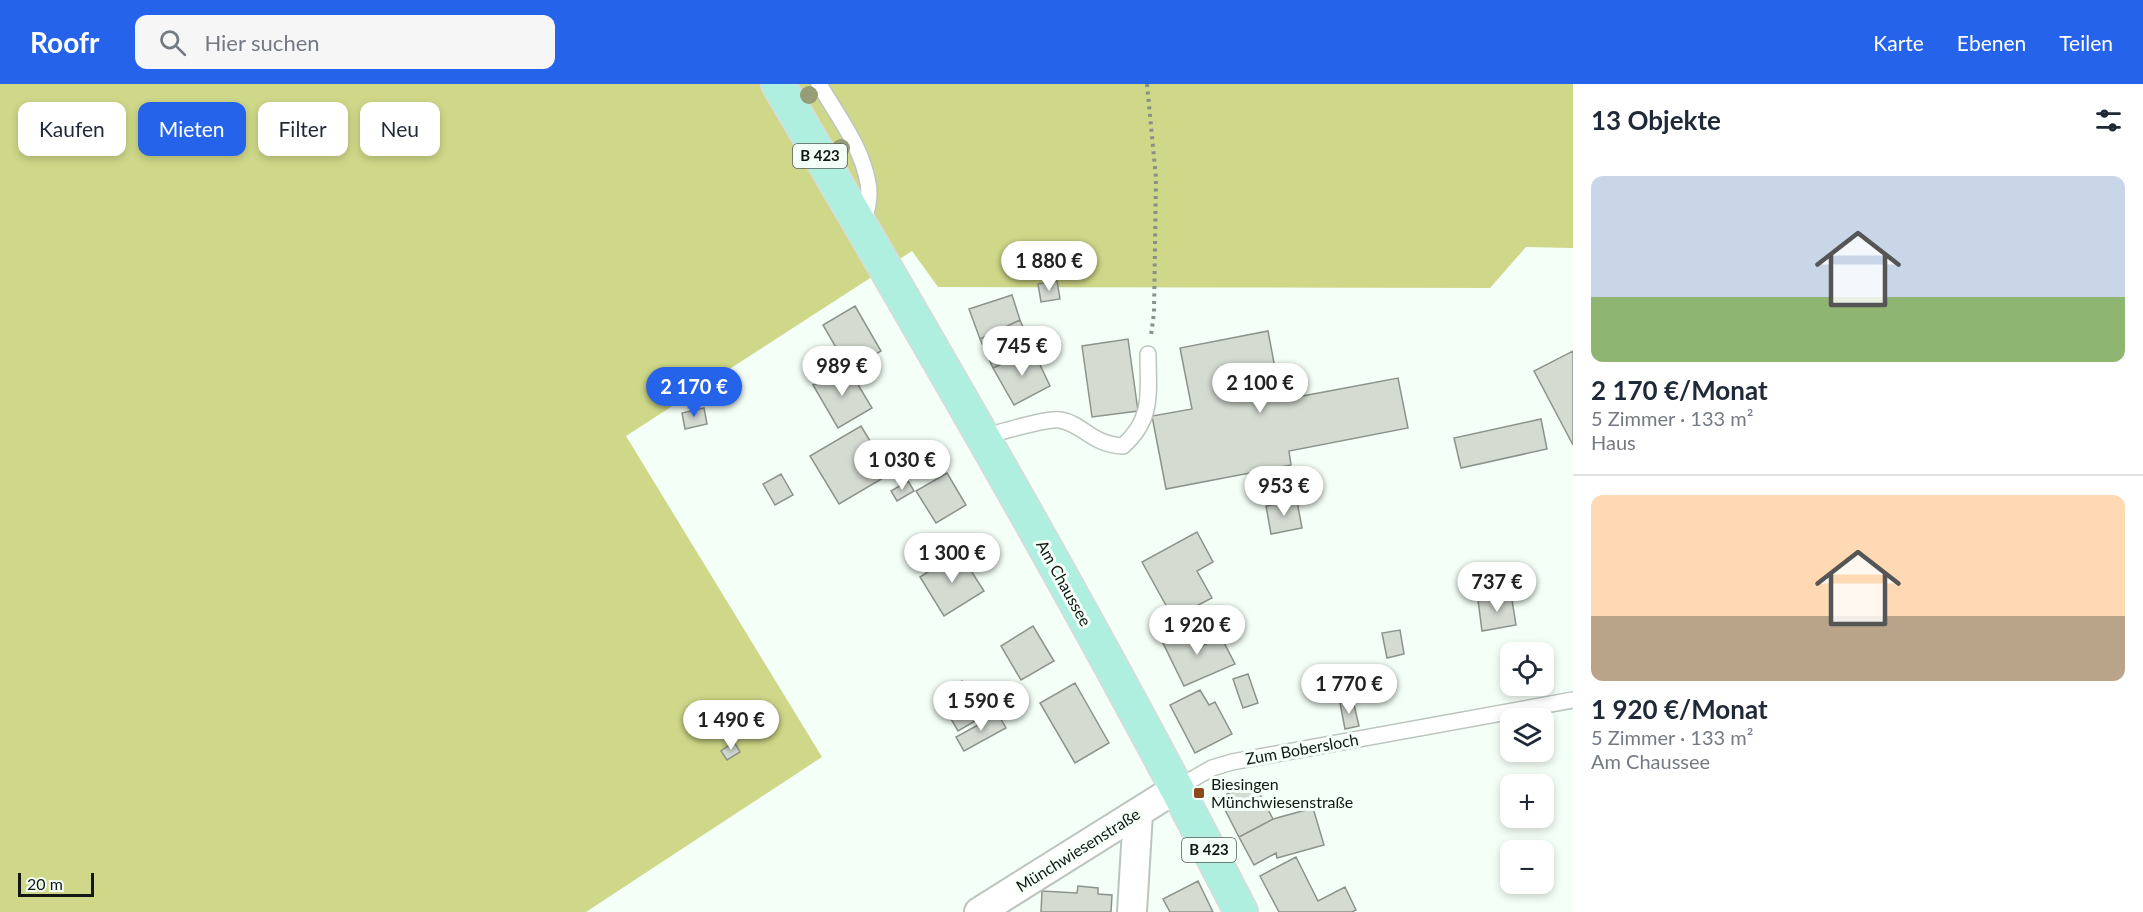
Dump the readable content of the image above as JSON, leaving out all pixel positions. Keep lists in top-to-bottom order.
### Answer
{
  "streets": {
    "main road": ["B 423", "Am Chaussee"],
    "street": ["Münchwiesenstraße"],
    "lane": ["Zum Bobersloch"]
  },
  "crossings": [
    ["B 423", "Am Chaussee"],
    ["Am Chaussee", "Zum Bobersloch"],
    ["Am Chaussee", "Münchwiesenstraße"],
    ["Zum Bobersloch", "Münchwiesenstraße"]
  ],
  "places": {
    "transit": ["Biesingen Münchwiesenstraße"]
  },
  "scale_bar": "20 m",
  "page": {
    "header": "Roofr",
    "search": "Hier suchen",
    "nav": ["Karte", "Ebenen", "Teilen"],
    "heading": "13 Objekte",
    "chip": [
      "Kaufen",
      "Mieten",
      "Filter",
      "Neu"
    ],
    "list": [
      {
        "name": "2 170 €/Monat",
        "note": "5 Zimmer · 133 m² · Haus"
      },
      {
        "name": "1 920 €/Monat",
        "note": "5 Zimmer · 133 m² · Am Chaussee"
      }
    ],
    "price": [
      "1 880 €",
      "745 €",
      "989 €",
      "2 100 €",
      "2 170 €",
      "1 030 €",
      "953 €",
      "1 300 €",
      "737 €",
      "1 920 €",
      "1 770 €",
      "1 590 €",
      "1 490 €"
    ],
    "map_buttons": ["+", "−"],
    "scale": "20 m"
  }
}
